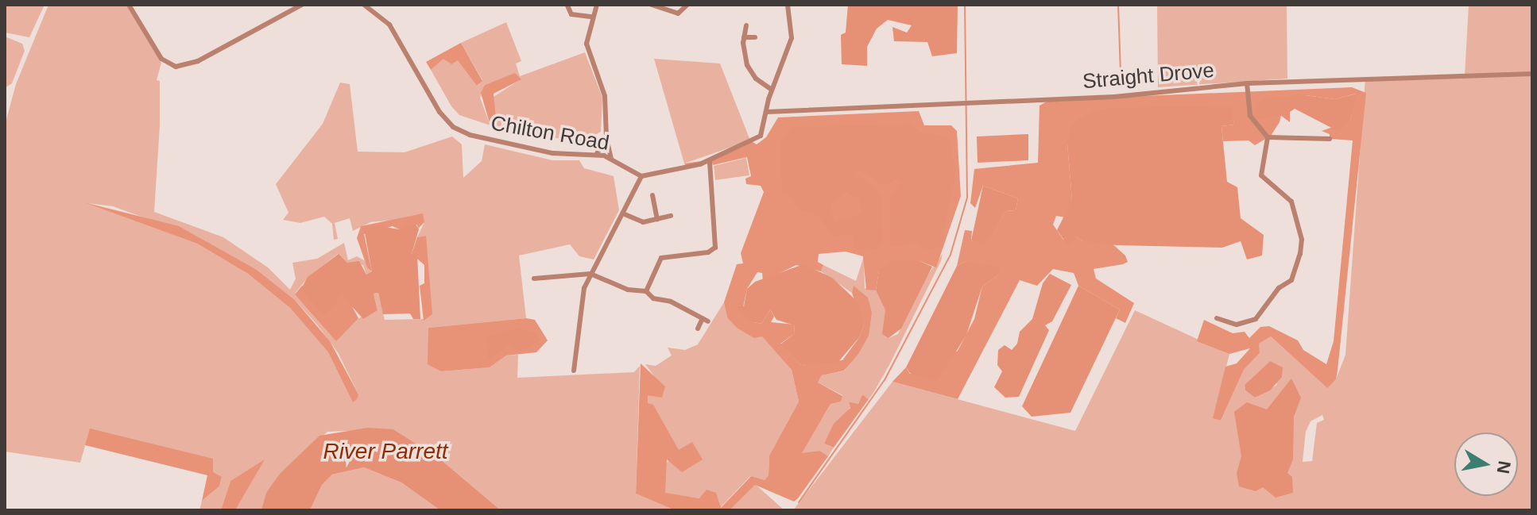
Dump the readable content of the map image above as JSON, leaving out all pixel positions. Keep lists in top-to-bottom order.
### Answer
{
  "streets": {
    "street": ["Straight Drove", "Chilton Road"]
  },
  "water": ["River Parrett"],
  "north": "right"
}
